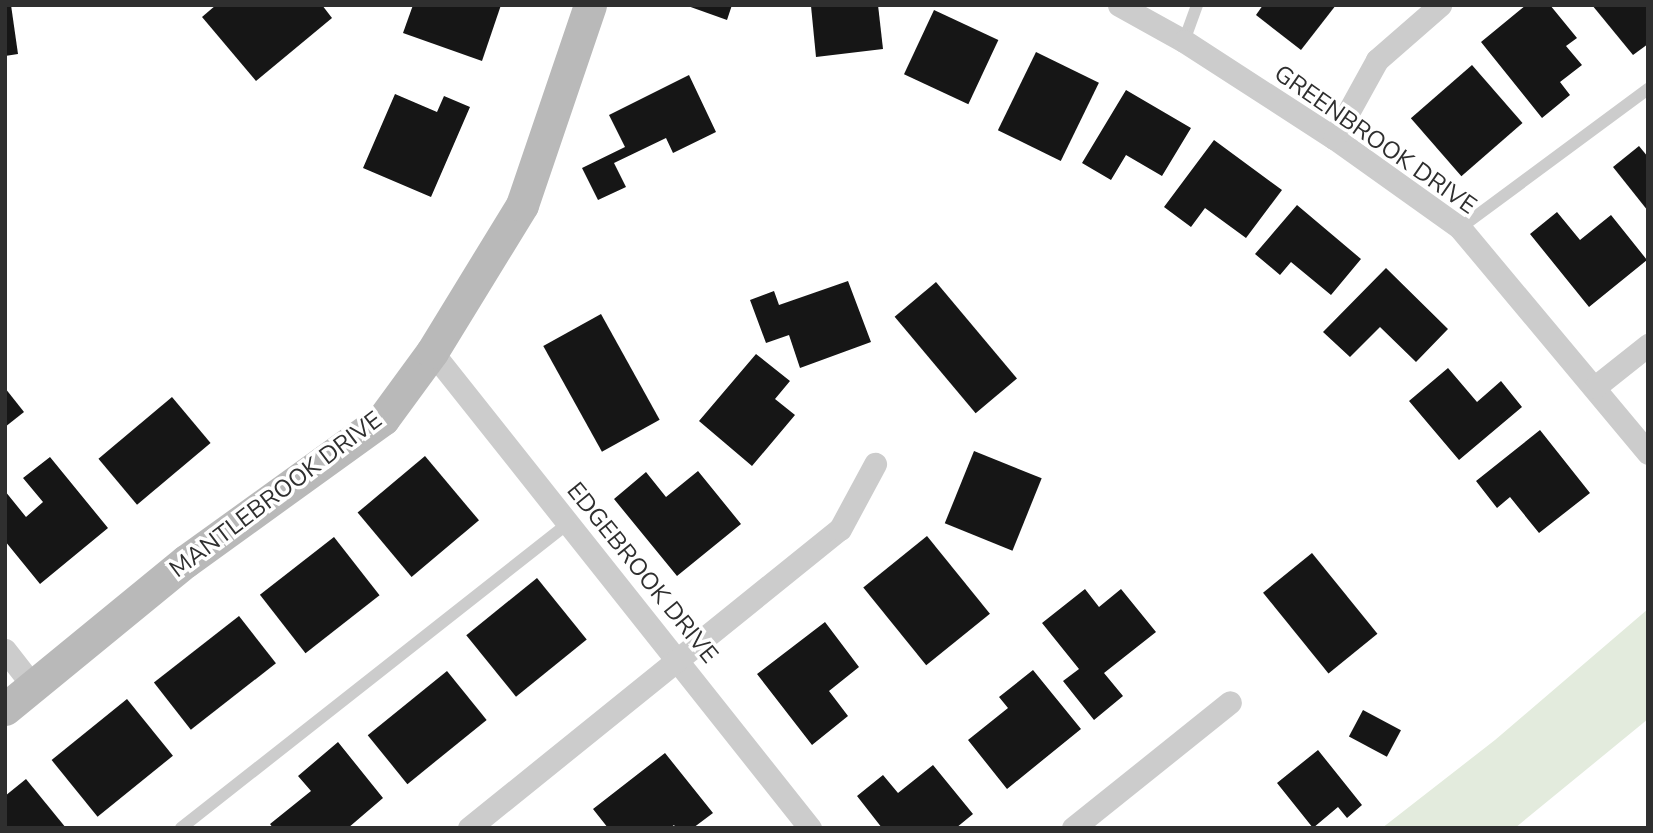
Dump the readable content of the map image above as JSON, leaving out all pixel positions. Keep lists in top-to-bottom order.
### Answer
{
  "streets": {
    "street": ["GREENBROOK DRIVE", "MANTLEBROOK DRIVE", "EDGEBROOK DRIVE"]
  },
  "crossings": [
    ["MANTLEBROOK DRIVE", "EDGEBROOK DRIVE"]
  ]
}
